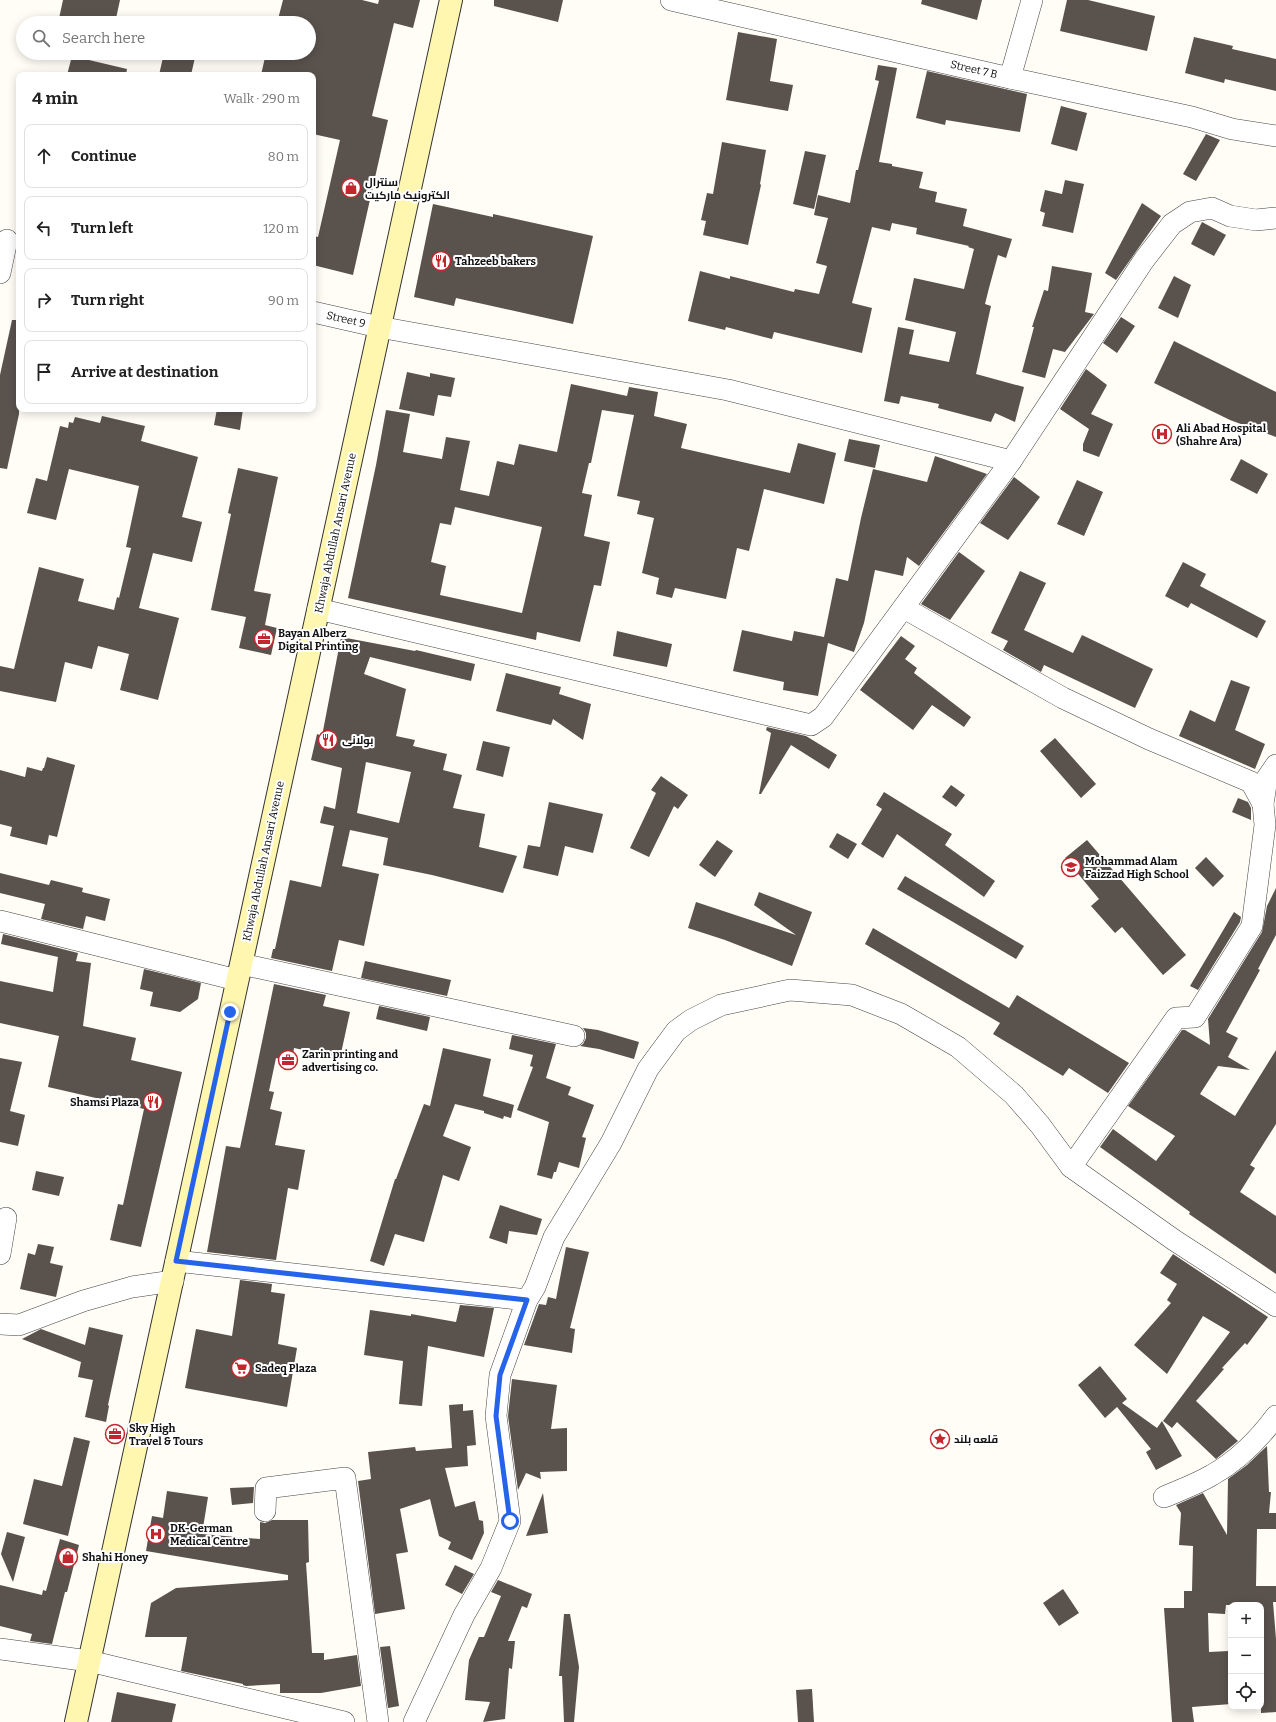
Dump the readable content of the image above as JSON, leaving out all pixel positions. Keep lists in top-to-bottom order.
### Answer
{
  "streets": {
    "main road": ["Khwaja Abdullah Ansari Avenue"],
    "street": ["Street 7 B", "Street 9"]
  },
  "crossings": [
    ["Street 9", "Khwaja Abdullah Ansari Avenue"]
  ],
  "places": {
    "shop": ["سنترال الکترونیک مارکیت", "Shahi Honey"],
    "restaurant": ["Tahzeeb bakers", "بولانی", "Shamsi Plaza"],
    "hospital": ["Ali Abad Hospital (Shahre Ara)", "DK-German Medical Centre"],
    "office": ["Bayan Alberz Digital Printing", "Zarin printing and advertising co.", "Sky High Travel & Tours"],
    "school or university": ["Mohammad Alam Faizzad High School"],
    "supermarket": ["Sadeq Plaza"],
    "place": ["قلعه بلند"]
  },
  "page": {
    "search": "Search here",
    "heading": ["4 min", "Walk · 290 m"],
    "list": [
      ["Continue", "80 m"],
      ["Turn left", "120 m"],
      ["Turn right", "90 m"],
      "Arrive at destination"
    ],
    "map_buttons": ["+", "−"]
  }
}
